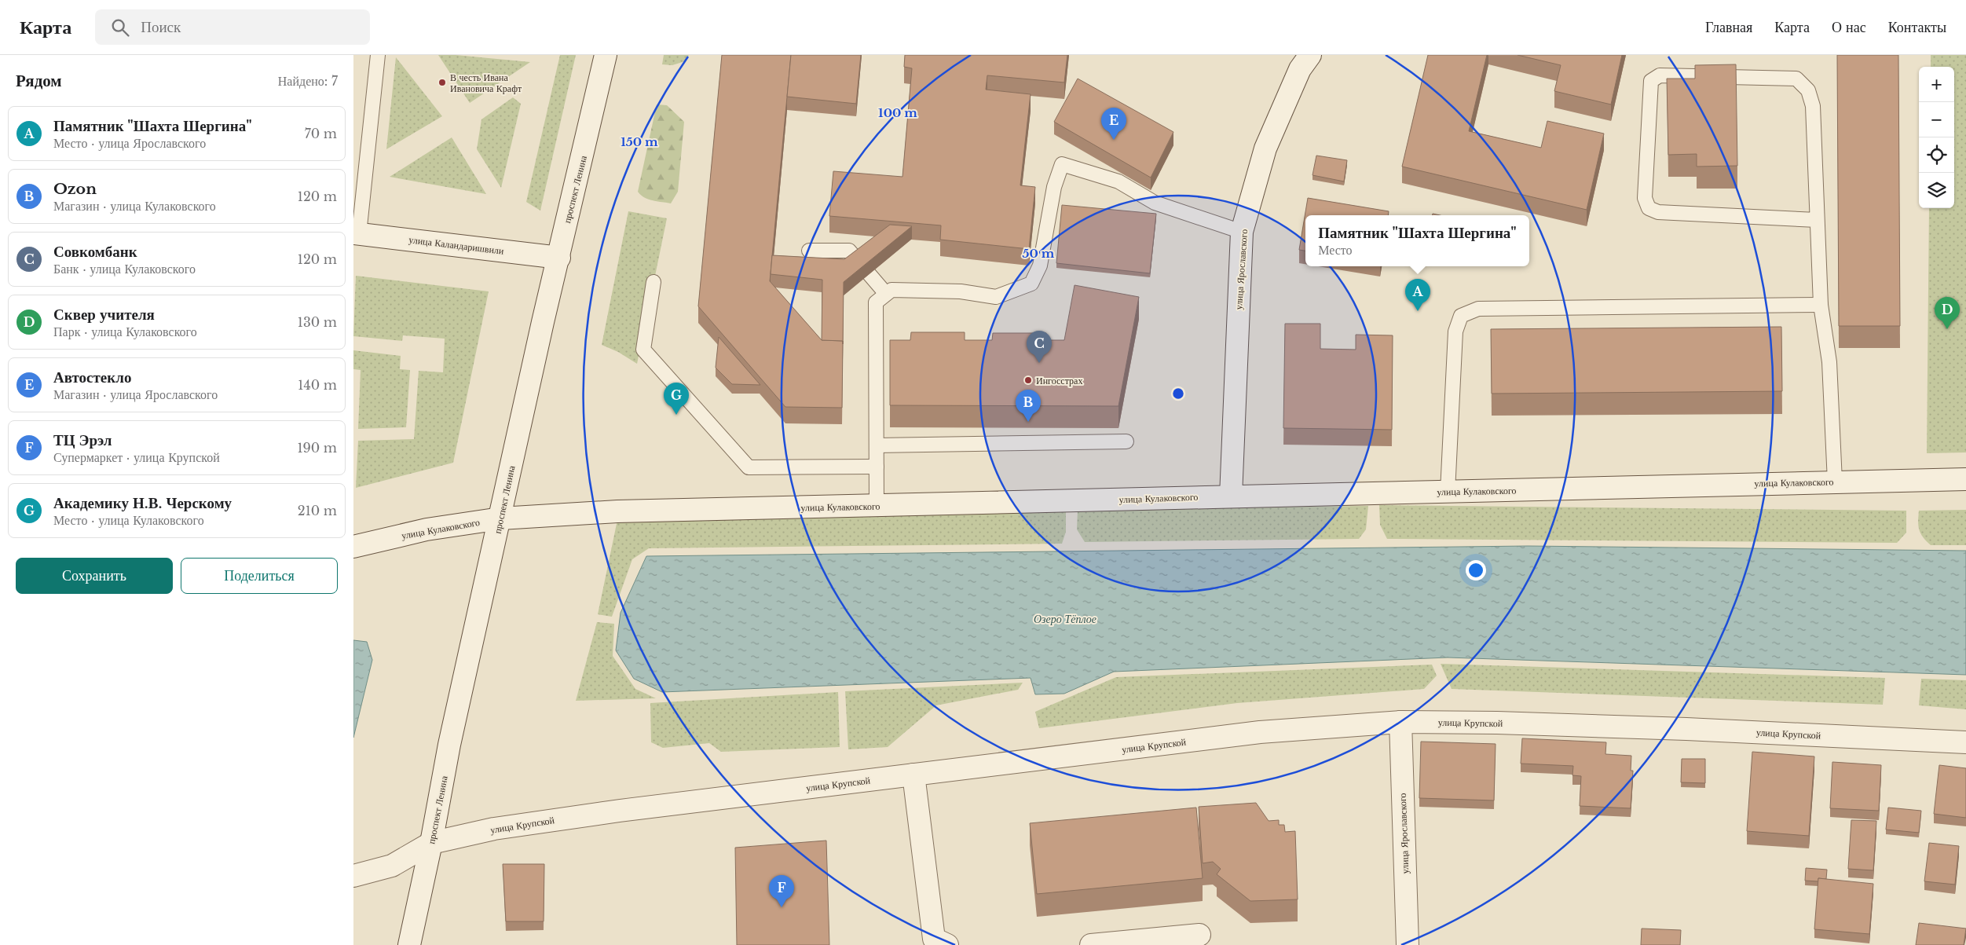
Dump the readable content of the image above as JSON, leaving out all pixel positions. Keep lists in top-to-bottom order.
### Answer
{
  "streets": {
    "street": [
      "проспект Ленина",
      "улица Каландаришвили",
      "улица Ярославского",
      "улица Кулаковского",
      "улица Крупской"
    ]
  },
  "crossings": [
    ["проспект Ленина", "улица Каландаришвили"],
    ["проспект Ленина", "улица Кулаковского"],
    ["проспект Ленина", "улица Крупской"],
    ["улица Ярославского", "улица Кулаковского"],
    ["улица Ярославского", "улица Крупской"]
  ],
  "water": ["Озеро Тёплое"],
  "places": ["В честь Ивана Ивановича Крафт", "Ингосстрах"],
  "page": {
    "header": "Карта",
    "search": "Поиск",
    "nav": [
      "Главная",
      "Карта",
      "О нас",
      "Контакты"
    ],
    "heading": ["Рядом", "Найдено: 7"],
    "map_buttons": ["+", "−"],
    "list": [
      {
        "mark": "A",
        "name": "Памятник \"Шахта Шергина\"",
        "note": "Место · улица Ярославского",
        "value": "70 m"
      },
      {
        "mark": "B",
        "name": "Ozon",
        "note": "Магазин · улица Кулаковского",
        "value": "120 m"
      },
      {
        "mark": "C",
        "name": "Совкомбанк",
        "note": "Банк · улица Кулаковского",
        "value": "120 m"
      },
      {
        "mark": "D",
        "name": "Сквер учителя",
        "note": "Парк · улица Кулаковского",
        "value": "130 m"
      },
      {
        "mark": "E",
        "name": "Автостекло",
        "note": "Магазин · улица Ярославского",
        "value": "140 m"
      },
      {
        "mark": "F",
        "name": "ТЦ Эрэл",
        "note": "Супермаркет · улица Крупской",
        "value": "190 m"
      },
      {
        "mark": "G",
        "name": "Академику Н.В. Черскому",
        "note": "Место · улица Кулаковского",
        "value": "210 m"
      }
    ],
    "pins": [
      "E",
      "A",
      "D",
      "C",
      "G",
      "B",
      "F"
    ],
    "popup": ["Памятник \"Шахта Шергина\"", "Место"],
    "buttons": ["Сохранить", "Поделиться"]
  },
  "rings": ["100 m", "150 m", "50 m"]
}
